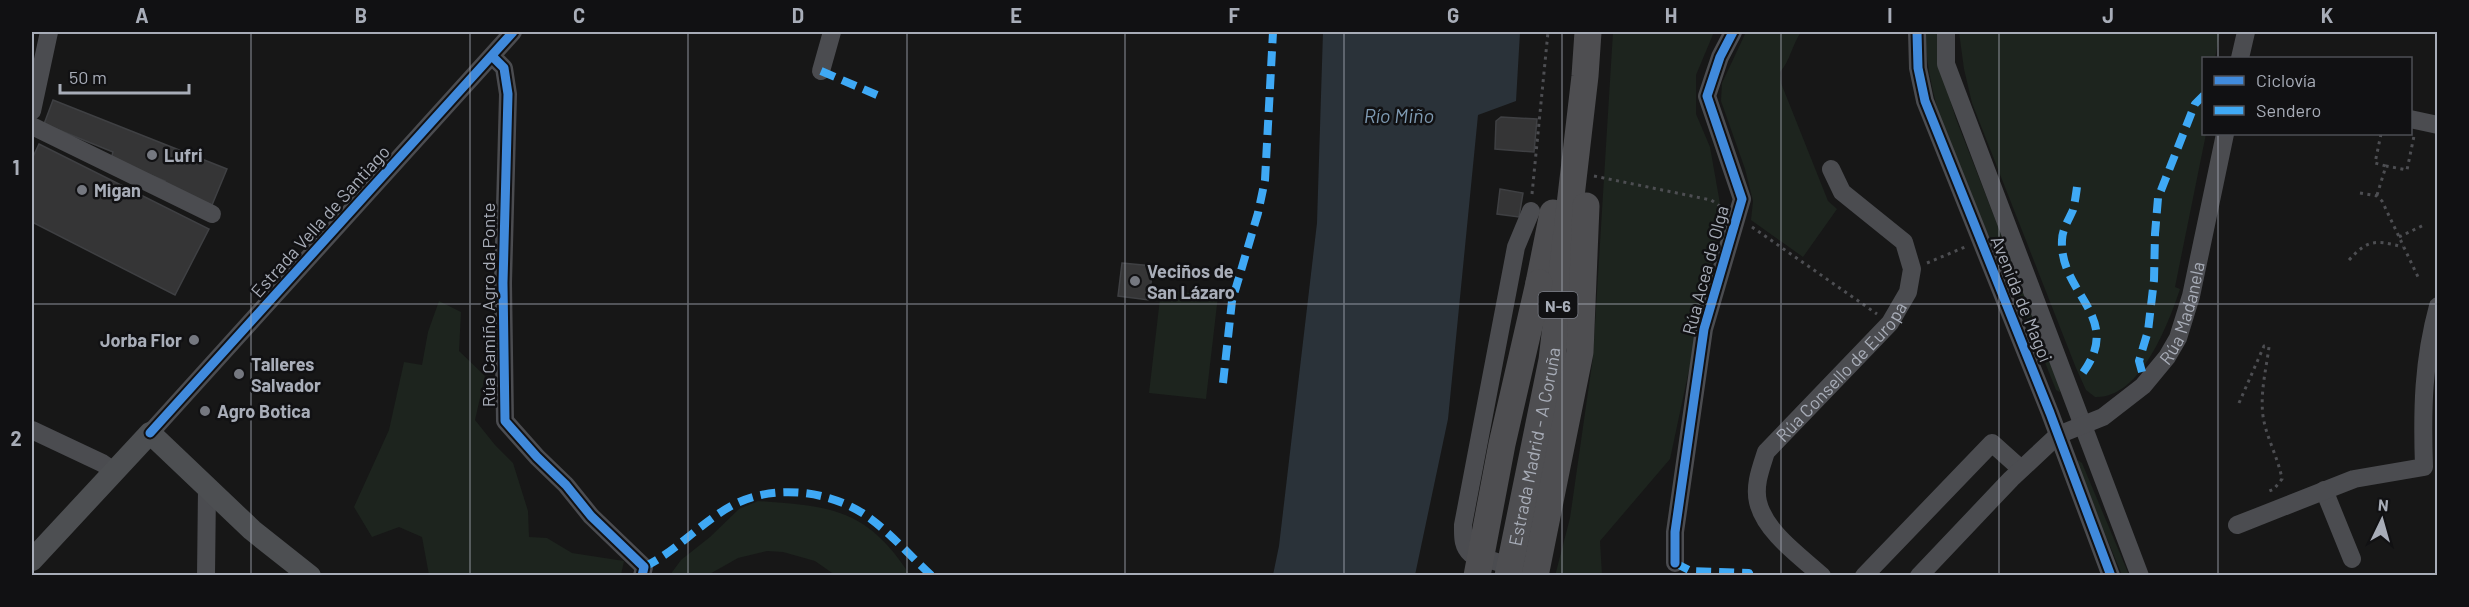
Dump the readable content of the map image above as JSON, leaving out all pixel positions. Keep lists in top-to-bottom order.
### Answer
{
  "streets": {
    "highway": ["N-6", "Estrada Madrid - A Coruña"],
    "main road": ["Estrada Vella de Santiago"],
    "street": [
      "Rúa Acea de Olga",
      "Avenida de Magoi",
      "Rúa Camiño Agro da Ponte",
      "Rúa Madanela",
      "Rúa Consello de Europa"
    ]
  },
  "crossings": [
    ["Estrada Vella de Santiago", "Rúa Camiño Agro da Ponte"],
    ["Avenida de Magoi", "Rúa Madanela"]
  ],
  "water": ["Río Miño"],
  "places": [
    "Lufri",
    "Migan",
    "Veciños de San Lázaro",
    "Jorba Flor",
    "Talleres Salvador",
    "Agro Botica"
  ],
  "legend": ["Ciclovía", "Sendero"],
  "scale_bar": "50 m",
  "north": "top",
  "grid": {
    "columns": [
      "A",
      "B",
      "C",
      "D",
      "E",
      "F",
      "G",
      "H",
      "I",
      "J",
      "K"
    ],
    "rows": ["1", "2"]
  }
}
